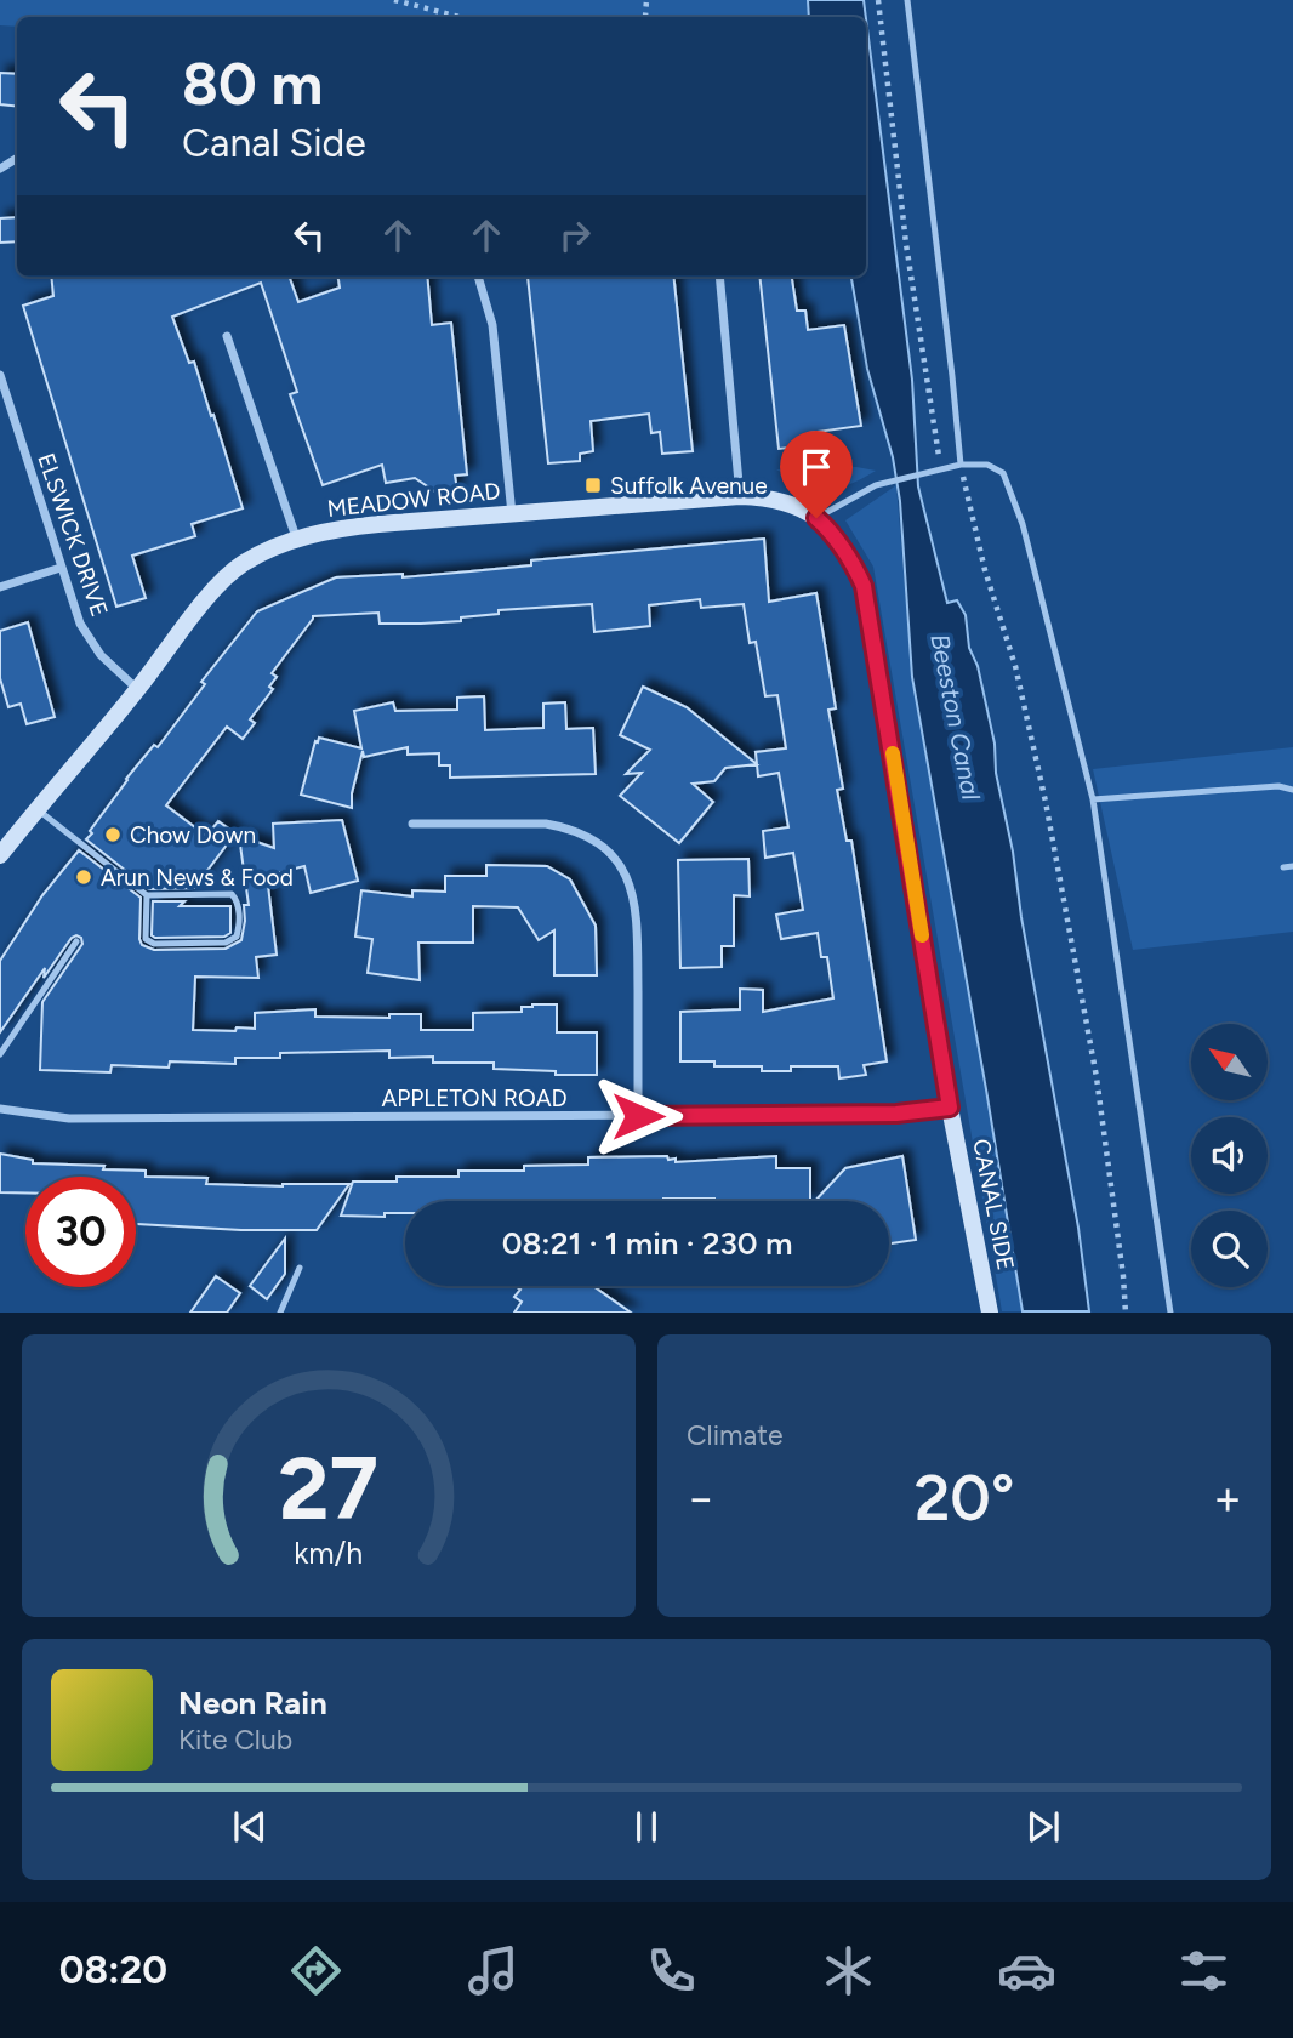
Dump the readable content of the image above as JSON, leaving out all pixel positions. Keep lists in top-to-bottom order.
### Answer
{
  "streets": {
    "street": [
      "MEADOW ROAD",
      "ELSWICK DRIVE",
      "APPLETON ROAD",
      "CANAL SIDE"
    ]
  },
  "crossings": [
    ["MEADOW ROAD", "ELSWICK DRIVE"],
    ["MEADOW ROAD", "CANAL SIDE"],
    ["APPLETON ROAD", "CANAL SIDE"]
  ],
  "water": ["Beeston Canal"],
  "places": {
    "transit": ["Suffolk Avenue"],
    "other": ["Chow Down", "Arun News & Food"]
  },
  "north": "top left",
  "page": {
    "turn": ["80 m", "Canal Side"],
    "limit": "30",
    "trip": "08:21 · 1 min · 230 m",
    "tile": "Climate",
    "heat": ["−", "20°", "+"],
    "song": ["Neon Rain", "Kite Club"],
    "tabs": "08:20",
    "gauge": ["27", "km/h"]
  }
}
